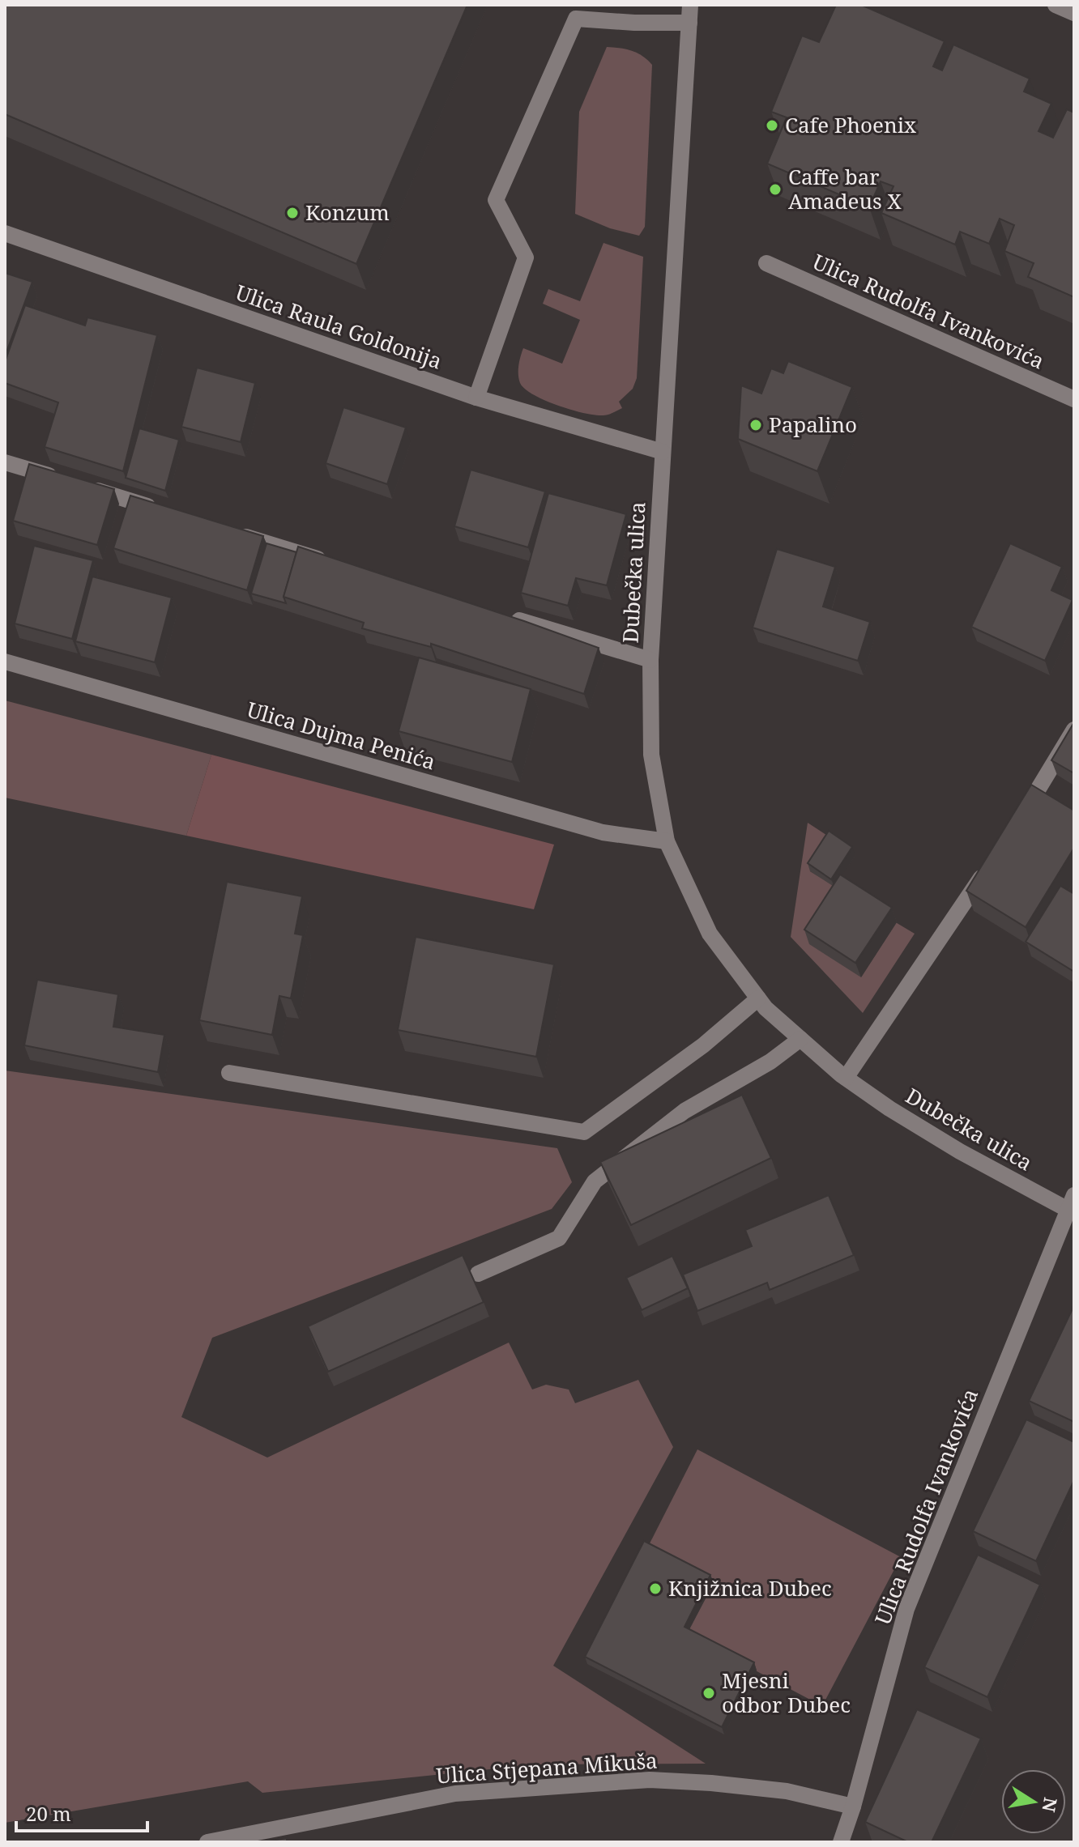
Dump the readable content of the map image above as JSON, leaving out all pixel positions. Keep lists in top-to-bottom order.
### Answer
{
  "streets": {
    "street": [
      "Ulica Rudolfa Ivankovića",
      "Ulica Raula Goldonija",
      "Dubečka ulica",
      "Ulica Dujma Penića",
      "Ulica Stjepana Mikuša"
    ]
  },
  "crossings": [
    ["Ulica Rudolfa Ivankovića", "Dubečka ulica"],
    ["Ulica Rudolfa Ivankovića", "Ulica Stjepana Mikuša"],
    ["Ulica Raula Goldonija", "Dubečka ulica"],
    ["Dubečka ulica", "Ulica Dujma Penića"]
  ],
  "places": [
    "Cafe Phoenix",
    "Caffe bar Amadeus X",
    "Konzum",
    "Papalino",
    "Knjižnica Dubec",
    "Mjesni odbor Dubec"
  ],
  "scale_bar": "20 m",
  "north": "right"
}
